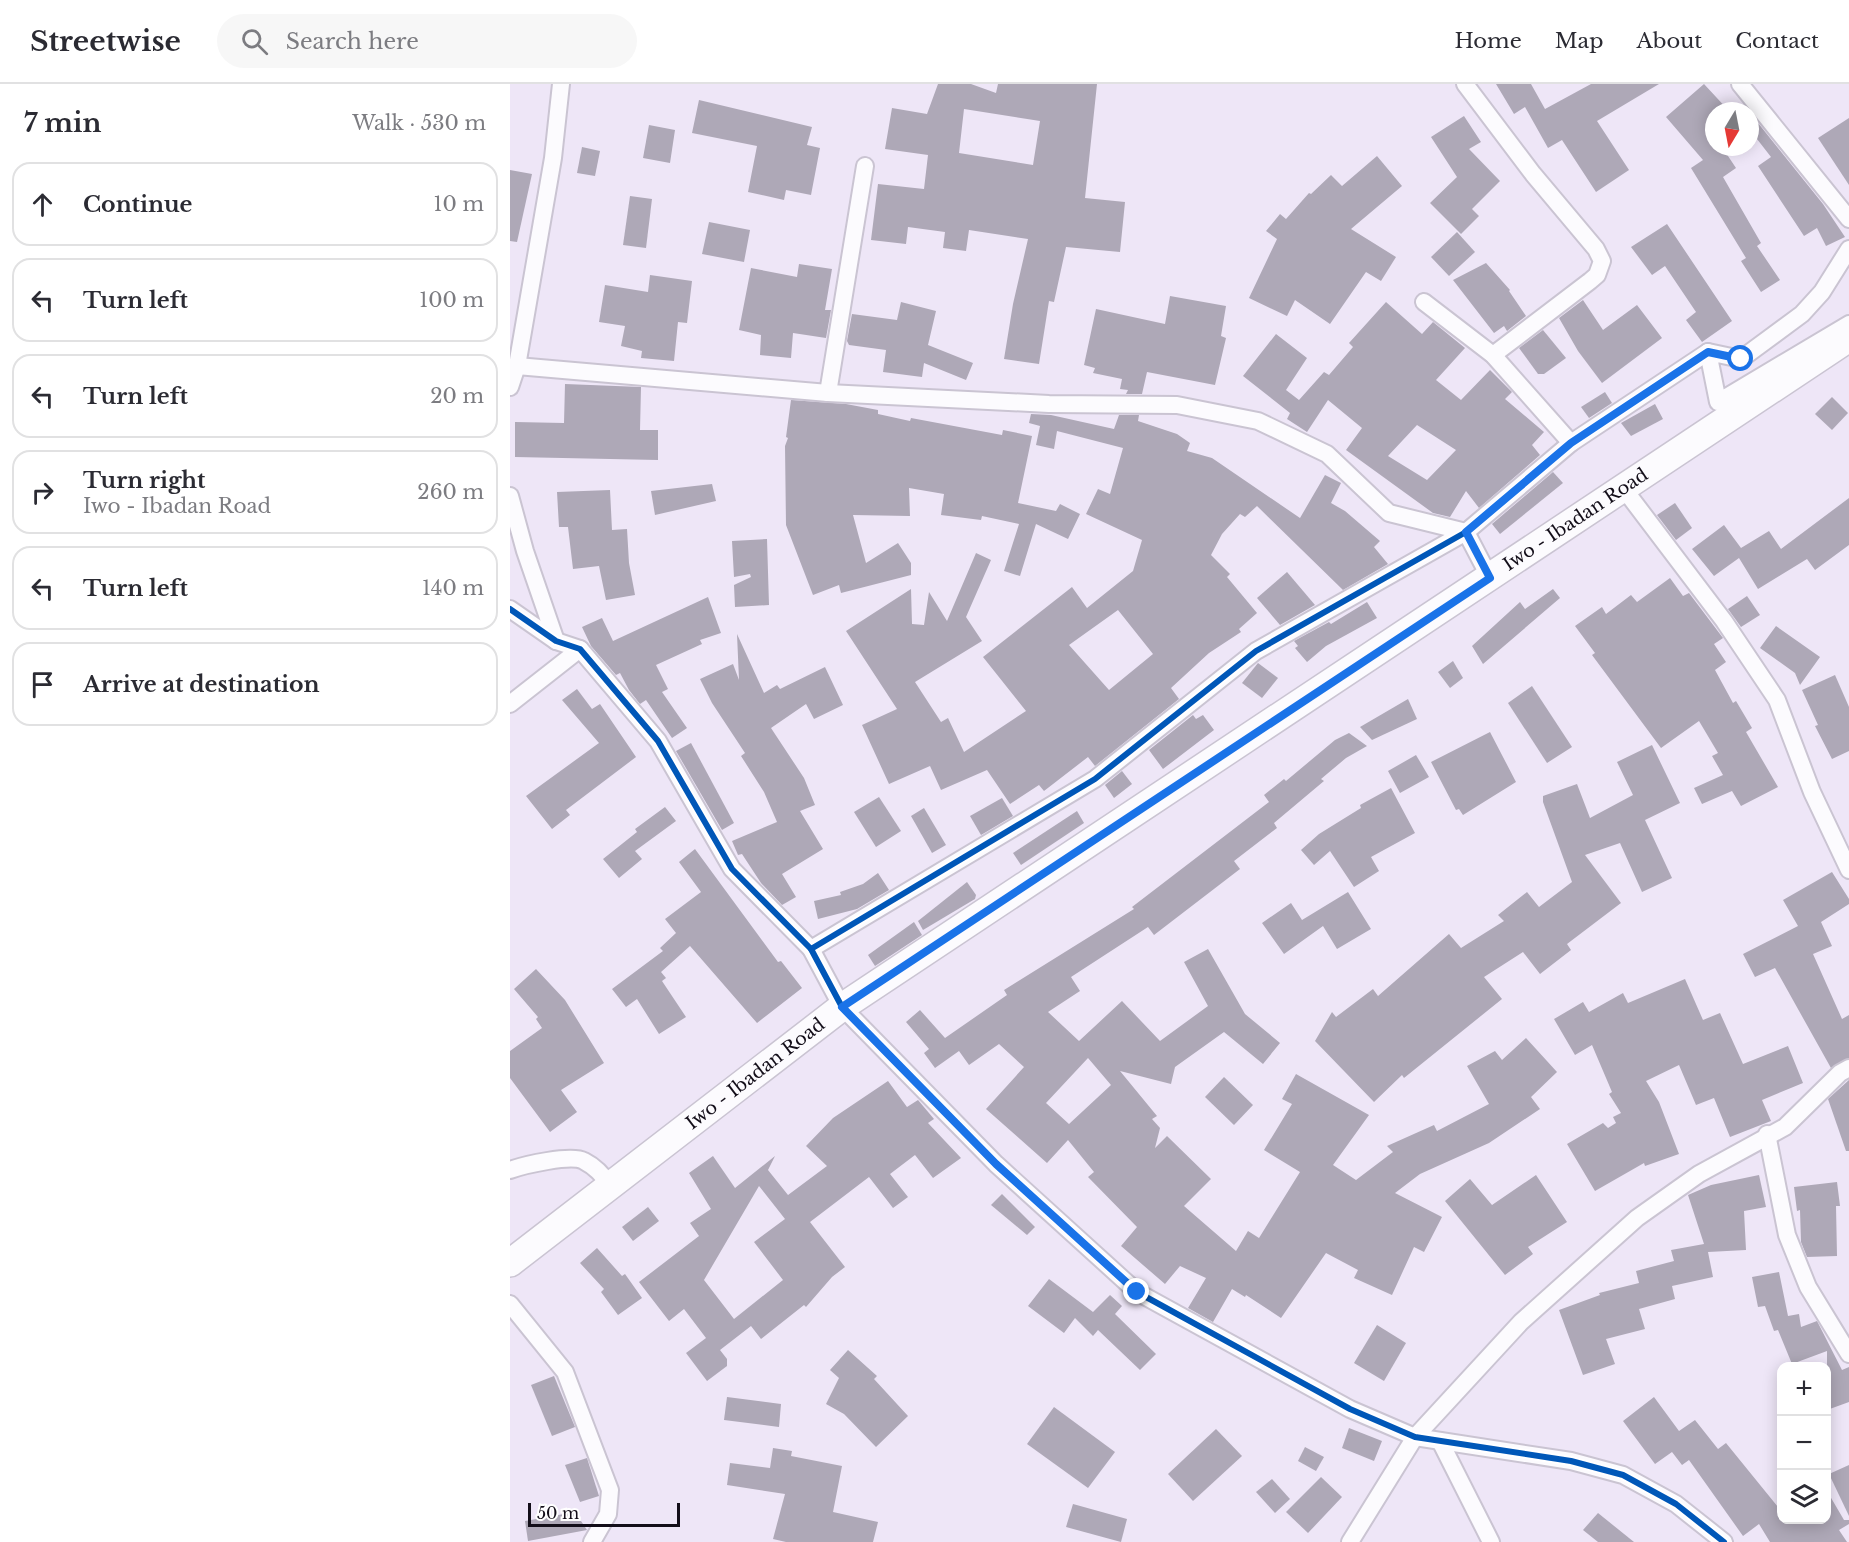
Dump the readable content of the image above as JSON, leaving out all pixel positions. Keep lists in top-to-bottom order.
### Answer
{
  "streets": {
    "main road": ["Iwo - Ibadan Road"]
  },
  "scale_bar": "50 m",
  "north": "bottom",
  "page": {
    "header": "Streetwise",
    "search": "Search here",
    "nav": [
      "Home",
      "Map",
      "About",
      "Contact"
    ],
    "heading": ["7 min", "Walk · 530 m"],
    "list": [
      ["Continue", "10 m"],
      ["Turn left", "100 m"],
      ["Turn left", "20 m"],
      ["Turn right", "Iwo - Ibadan Road", "260 m"],
      ["Turn left", "140 m"],
      "Arrive at destination"
    ],
    "map_buttons": ["+", "−"],
    "scale": "50 m"
  }
}
